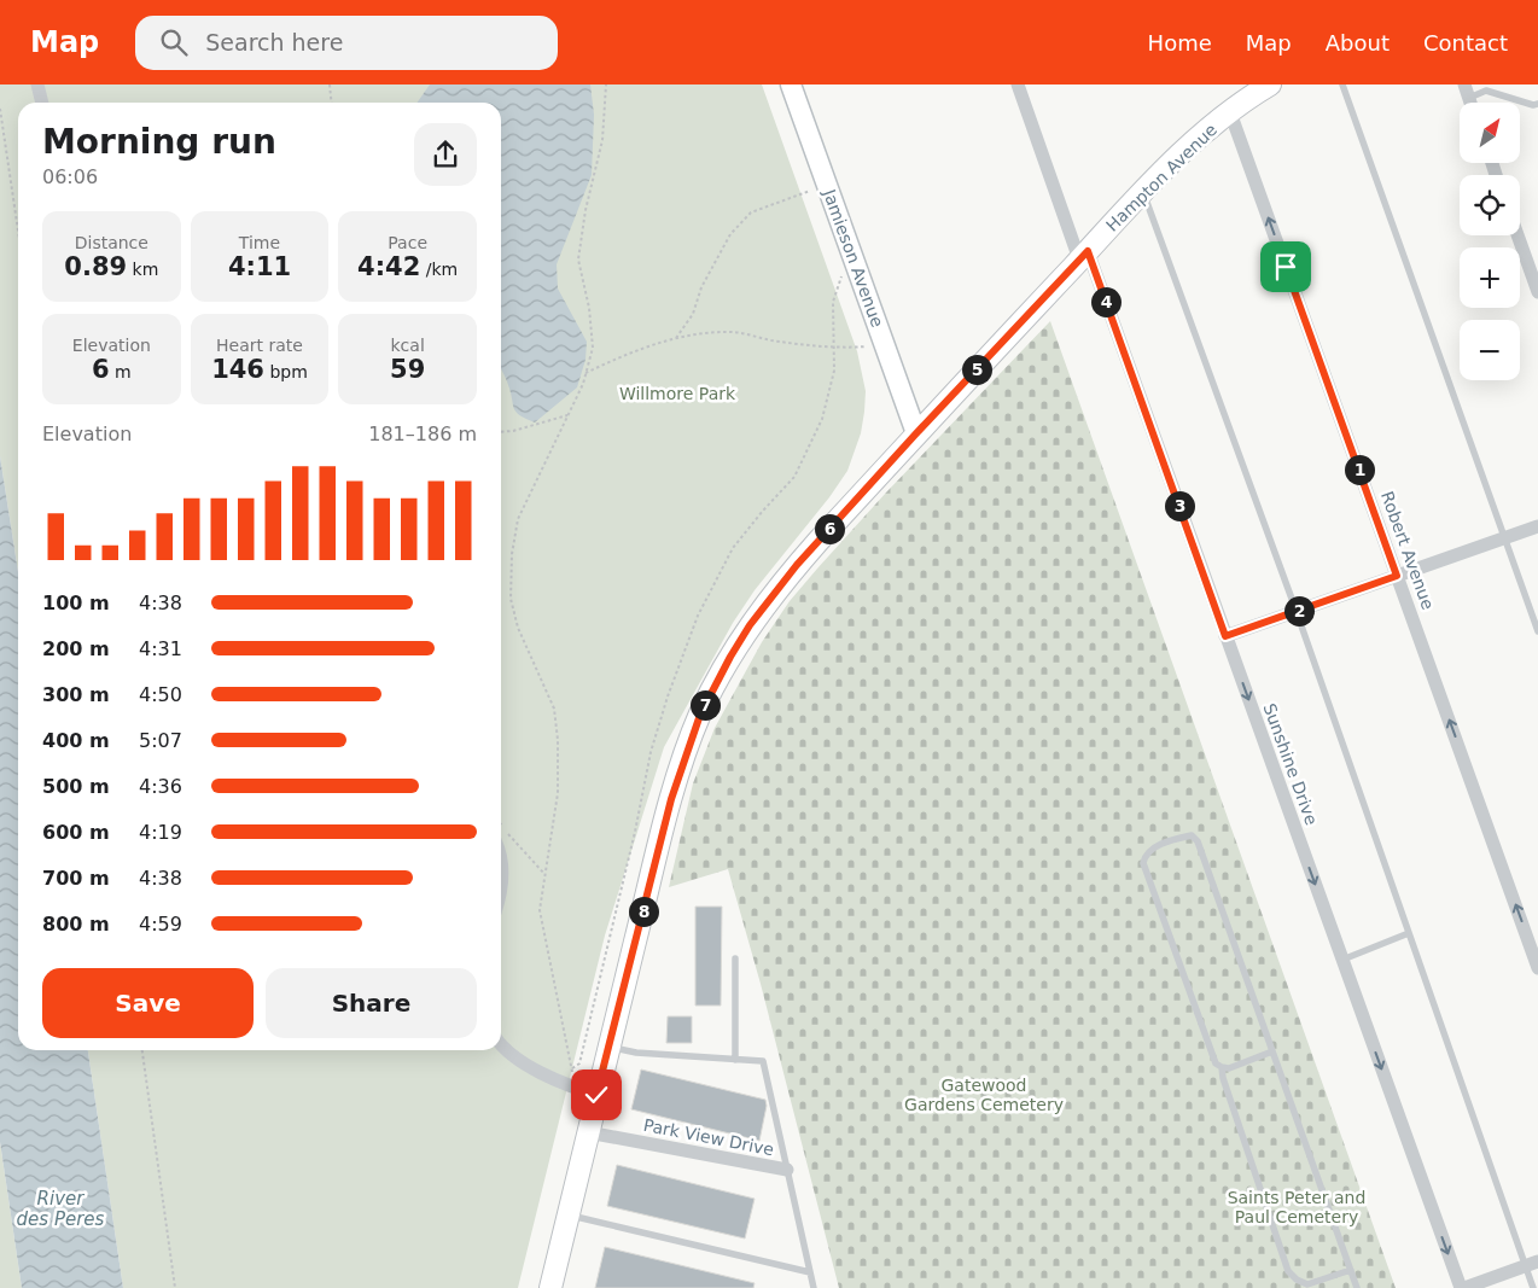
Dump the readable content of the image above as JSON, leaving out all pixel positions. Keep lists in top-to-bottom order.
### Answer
{
  "streets": {
    "main road": ["Hampton Avenue", "Jamieson Avenue"],
    "street": ["Robert Avenue", "Sunshine Drive", "Park View Drive"]
  },
  "crossings": [
    ["Hampton Avenue", "Jamieson Avenue"],
    ["Hampton Avenue", "Robert Avenue"],
    ["Hampton Avenue", "Sunshine Drive"],
    ["Hampton Avenue", "Park View Drive"]
  ],
  "one_way": ["Robert Avenue", "Sunshine Drive"],
  "water": ["River des Peres"],
  "parks": ["Willmore Park", "Gatewood Gardens Cemetery", "Saints Peter and Paul Cemetery"],
  "north": "top right",
  "page": {
    "header": "Map",
    "search": "Search here",
    "nav": [
      "Home",
      "Map",
      "About",
      "Contact"
    ],
    "map_buttons": ["+", "−"],
    "heading": ["Morning run", "06:06"],
    "stats": [
      ["Distance", "0.89 km"],
      ["Time", "4:11"],
      ["Pace", "4:42 /km"],
      ["Elevation", "6 m"],
      ["Heart rate", "146 bpm"],
      ["kcal", "59"]
    ],
    "pins": [
      "4",
      "5",
      "1",
      "3",
      "6",
      "2",
      "7",
      "8"
    ],
    "chart": ["Elevation", "181–186 m"],
    "list": [
      {
        "name": "100 m",
        "note": "4:38"
      },
      {
        "name": "200 m",
        "note": "4:31"
      },
      {
        "name": "300 m",
        "note": "4:50"
      },
      {
        "name": "400 m",
        "note": "5:07"
      },
      {
        "name": "500 m",
        "note": "4:36"
      },
      {
        "name": "600 m",
        "note": "4:19"
      },
      {
        "name": "700 m",
        "note": "4:38"
      },
      {
        "name": "800 m",
        "note": "4:59"
      }
    ],
    "buttons": ["Save", "Share"]
  }
}
